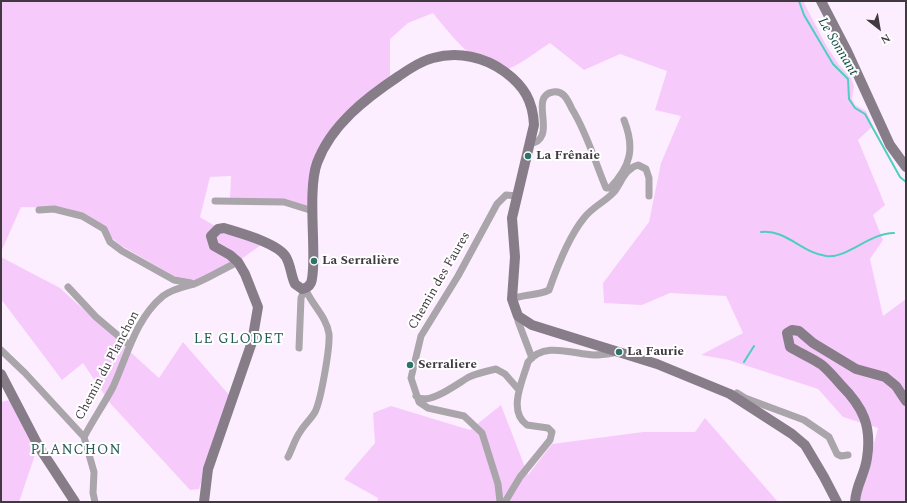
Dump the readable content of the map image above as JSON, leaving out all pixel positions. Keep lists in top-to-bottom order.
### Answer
{
  "streets": {
    "street": ["Chemin des Faures", "Chemin du Planchon"]
  },
  "districts": ["LE GLODET", "PLANCHON"],
  "water": ["Le Sonnant"],
  "places": [
    "La Frênaie",
    "La Serralière",
    "La Faurie",
    "Serraliere"
  ],
  "north": "bottom right"
}
